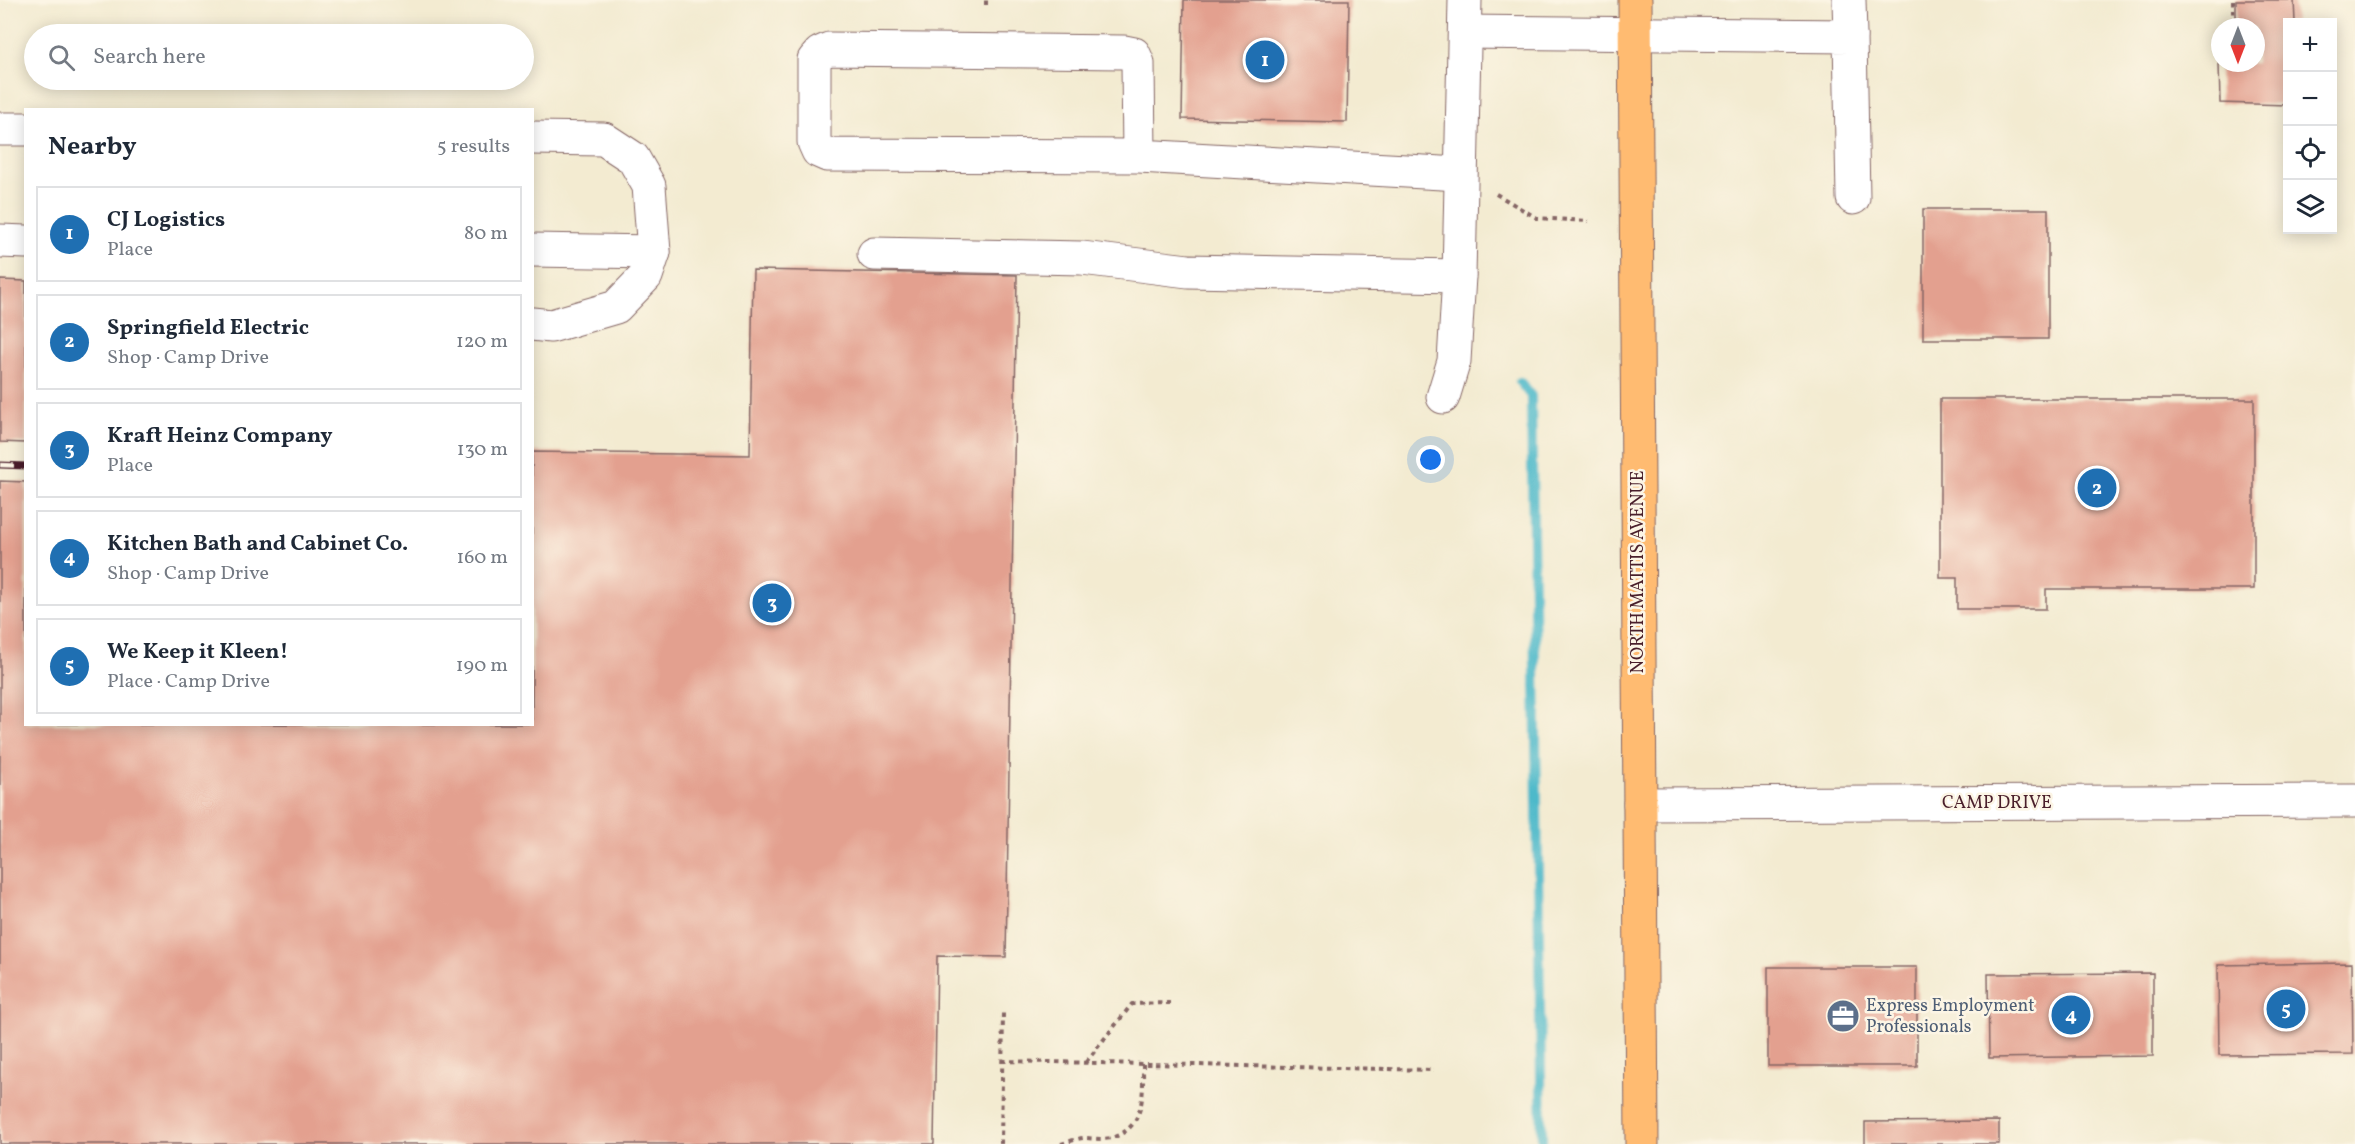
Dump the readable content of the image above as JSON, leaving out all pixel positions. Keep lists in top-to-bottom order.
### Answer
{
  "streets": {
    "main road": ["NORTH MATTIS AVENUE"],
    "street": ["CAMP DRIVE"]
  },
  "crossings": [
    ["NORTH MATTIS AVENUE", "CAMP DRIVE"]
  ],
  "places": {
    "office": ["Express Employment Professionals"]
  },
  "north": "bottom",
  "page": {
    "map_buttons": ["+", "−"],
    "search": "Search here",
    "pins": [
      "1",
      "2",
      "3",
      "5",
      "4"
    ],
    "heading": ["Nearby", "5 results"],
    "list": [
      {
        "mark": "1",
        "name": "CJ Logistics",
        "note": "Place",
        "value": "80 m"
      },
      {
        "mark": "2",
        "name": "Springfield Electric",
        "note": "Shop · Camp Drive",
        "value": "120 m"
      },
      {
        "mark": "3",
        "name": "Kraft Heinz Company",
        "note": "Place",
        "value": "130 m"
      },
      {
        "mark": "4",
        "name": "Kitchen Bath and Cabinet Co.",
        "note": "Shop · Camp Drive",
        "value": "160 m"
      },
      {
        "mark": "5",
        "name": "We Keep it Kleen!",
        "note": "Place · Camp Drive",
        "value": "190 m"
      }
    ]
  }
}
